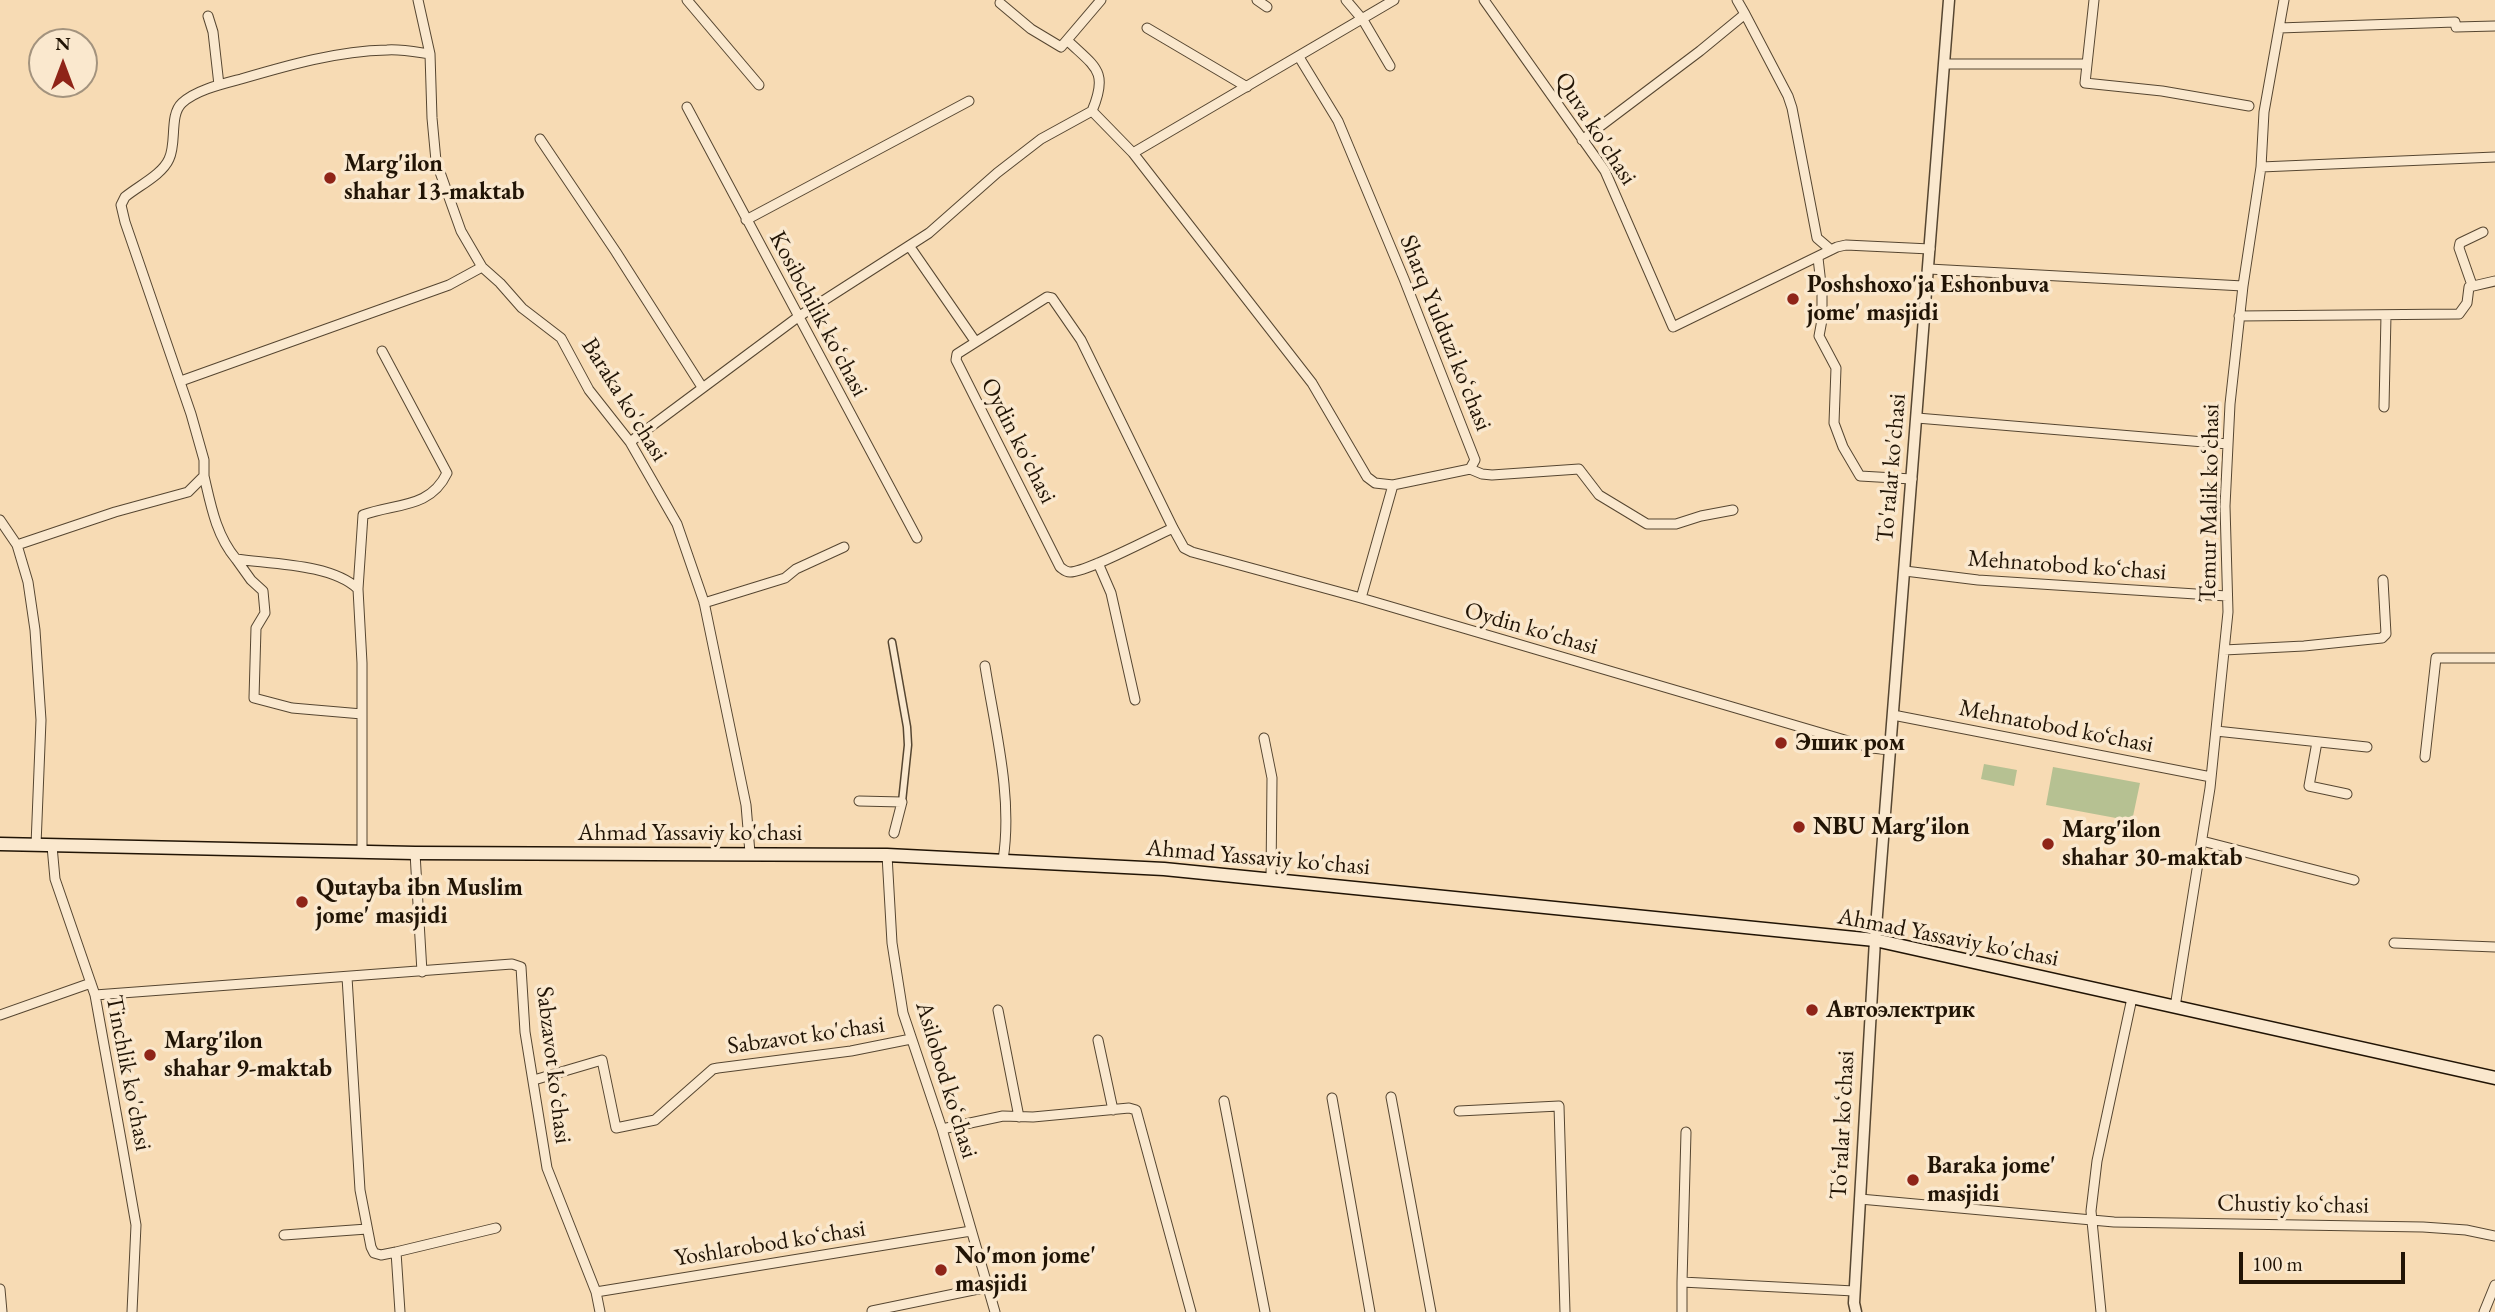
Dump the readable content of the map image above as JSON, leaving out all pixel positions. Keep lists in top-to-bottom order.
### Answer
{
  "streets": {
    "main road": ["Ahmad Yassaviy ko'chasi"],
    "street": [
      "Quva ko'chasi",
      "Kosibchilik koʻchasi",
      "Sharq Yulduzi koʻchasi",
      "Baraka ko'chasi",
      "Oydin ko'chasi",
      "To'ralar ko'chasi",
      "Temur Malik koʻchasi",
      "Mehnatobod koʻchasi",
      "Mehnatobod ko‘chasi",
      "Sabzavot ko'chasi",
      "Sabzavot koʻchasi",
      "Tinchlik ko'chasi",
      "Asilobod koʻchasi",
      "Toʻralar koʻchasi",
      "Chustiy koʻchasi",
      "Yoshlarobod koʻchasi"
    ]
  },
  "crossings": [
    ["Baraka ko'chasi", "Ahmad Yassaviy ko'chasi"],
    ["Oydin ko'chasi", "To'ralar ko'chasi"],
    ["To'ralar ko'chasi", "Mehnatobod koʻchasi"],
    ["To'ralar ko'chasi", "Mehnatobod ko‘chasi"],
    ["To'ralar ko'chasi", "Ahmad Yassaviy ko'chasi"],
    ["To'ralar ko'chasi", "Toʻralar koʻchasi"],
    ["Temur Malik koʻchasi", "Mehnatobod koʻchasi"],
    ["Temur Malik koʻchasi", "Mehnatobod ko‘chasi"],
    ["Temur Malik koʻchasi", "Ahmad Yassaviy ko'chasi"],
    ["Ahmad Yassaviy ko'chasi", "Tinchlik ko'chasi"],
    ["Ahmad Yassaviy ko'chasi", "Asilobod koʻchasi"],
    ["Ahmad Yassaviy ko'chasi", "Toʻralar koʻchasi"],
    ["Sabzavot ko'chasi", "Sabzavot koʻchasi"],
    ["Sabzavot ko'chasi", "Asilobod koʻchasi"],
    ["Sabzavot koʻchasi", "Tinchlik ko'chasi"],
    ["Sabzavot koʻchasi", "Yoshlarobod koʻchasi"],
    ["Asilobod koʻchasi", "Yoshlarobod koʻchasi"],
    ["Toʻralar koʻchasi", "Chustiy koʻchasi"]
  ],
  "places": [
    "Marg'ilon shahar 13-maktab",
    "Poshshoxo'ja Eshonbuva jome' masjidi",
    "Эшик ром",
    "NBU Marg'ilon",
    "Marg'ilon shahar 30-maktab",
    "Qutayba ibn Muslim jome' masjidi",
    "Автоэлектрик",
    "Marg'ilon shahar 9-maktab",
    "Baraka jome' masjidi",
    "No'mon jome' masjidi"
  ],
  "scale_bar": "100 m",
  "north": "top"
}
